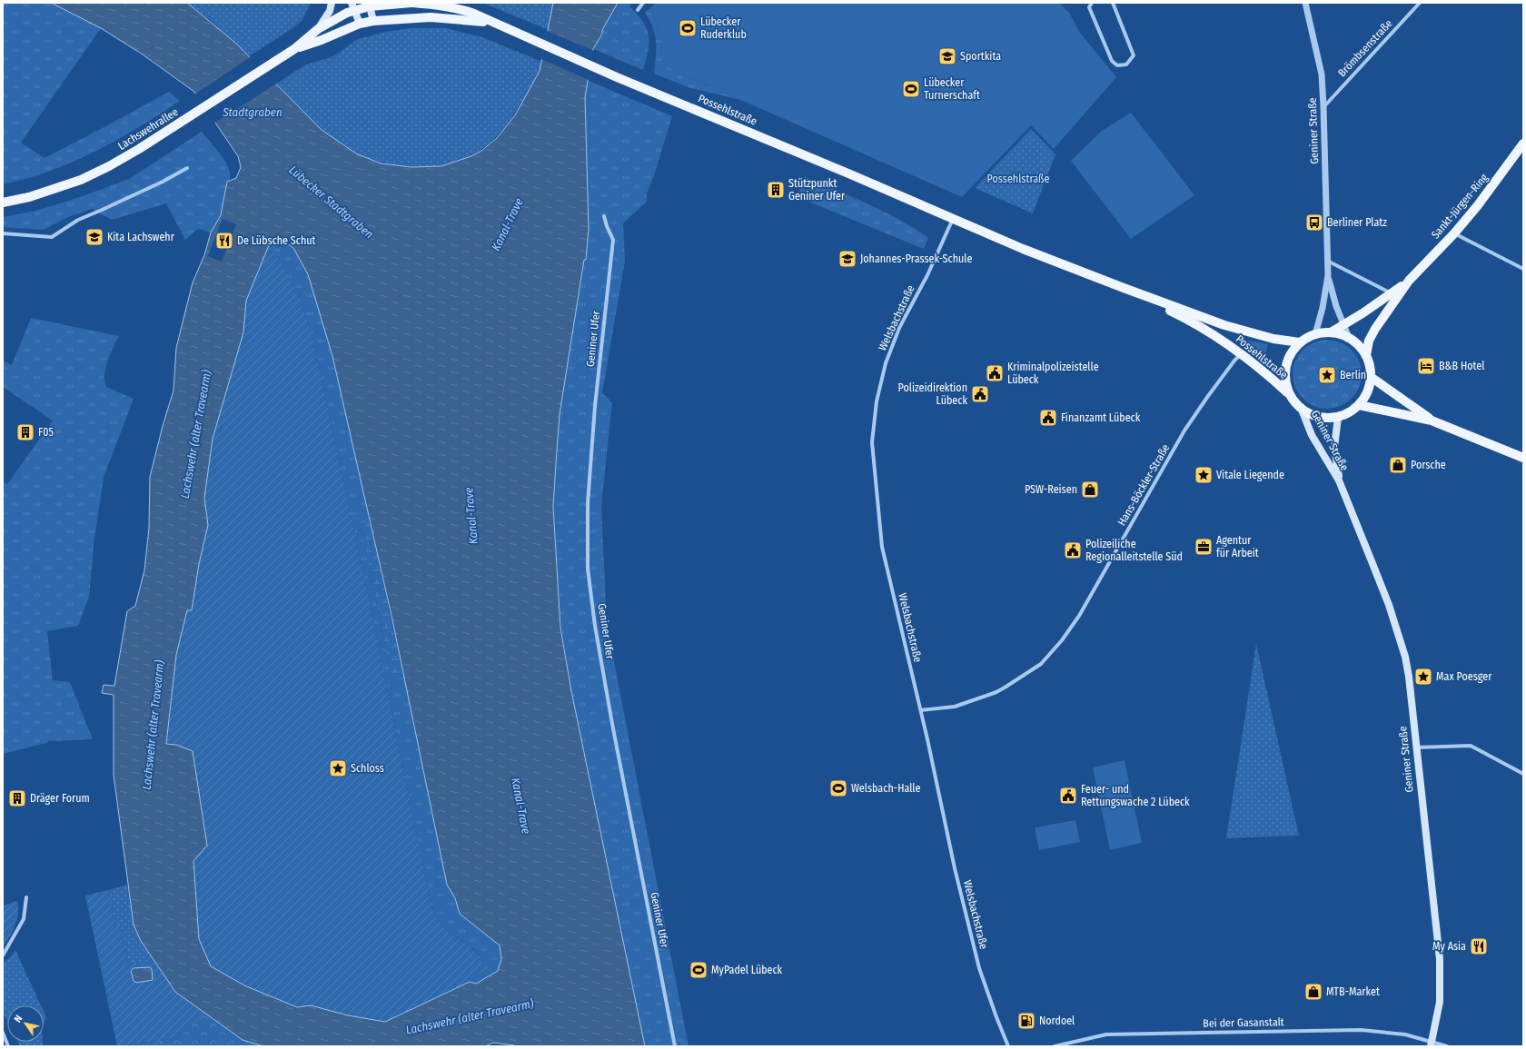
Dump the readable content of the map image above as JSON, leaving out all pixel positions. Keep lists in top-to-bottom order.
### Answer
{
  "streets": {
    "main road": [
      "Possehlstraße",
      "Lachswehrallee",
      "Geniner Straße",
      "Sankt-Jürgen-Ring"
    ],
    "street": [
      "Brömbsenstraße",
      "Welsbachstraße",
      "Geniner Ufer",
      "Hans-Böckler-Straße",
      "Bei der Gasanstalt"
    ]
  },
  "crossings": [
    ["Brömbsenstraße", "Geniner Straße"],
    ["Possehlstraße", "Lachswehrallee"],
    ["Possehlstraße", "Geniner Straße"],
    ["Possehlstraße", "Sankt-Jürgen-Ring"],
    ["Possehlstraße", "Welsbachstraße"],
    ["Possehlstraße", "Hans-Böckler-Straße"],
    ["Geniner Straße", "Sankt-Jürgen-Ring"],
    ["Geniner Straße", "Bei der Gasanstalt"],
    ["Welsbachstraße", "Hans-Böckler-Straße"]
  ],
  "water": [
    "Stadtgraben",
    "Lübecker Stadtgraben",
    "Kanal-Trave",
    "Lachswehr (alter Travearm)"
  ],
  "parks": ["Possehlstraße"],
  "places": {
    "sports": [
      "Lübecker Ruderklub",
      "Lübecker Turnerschaft",
      "Welsbach-Halle",
      "MyPadel Lübeck"
    ],
    "school or university": ["Sportkita", "Kita Lachswehr", "Johannes-Prassek-Schule"],
    "building": ["Stützpunkt Geniner Ufer", "F05", "Dräger Forum"],
    "bus stop": ["Berliner Platz"],
    "restaurant": ["De Lübsche Schut", "My Asia"],
    "hotel": ["B&B Hotel"],
    "public building": [
      "Kriminalpolizeistelle Lübeck",
      "Polizeidirektion Lübeck",
      "Finanzamt Lübeck",
      "Polizeiliche Regionalleitstelle Süd",
      "Feuer- und Rettungswache 2 Lübeck"
    ],
    "place": [
      "Berlin",
      "Vitale Liegende",
      "Max Poesger",
      "Schloss"
    ],
    "shop": ["Porsche", "PSW-Reisen", "MTB-Market"],
    "office": ["Agentur für Arbeit"],
    "fuel station": ["Nordoel"]
  },
  "north": "top left"
}
